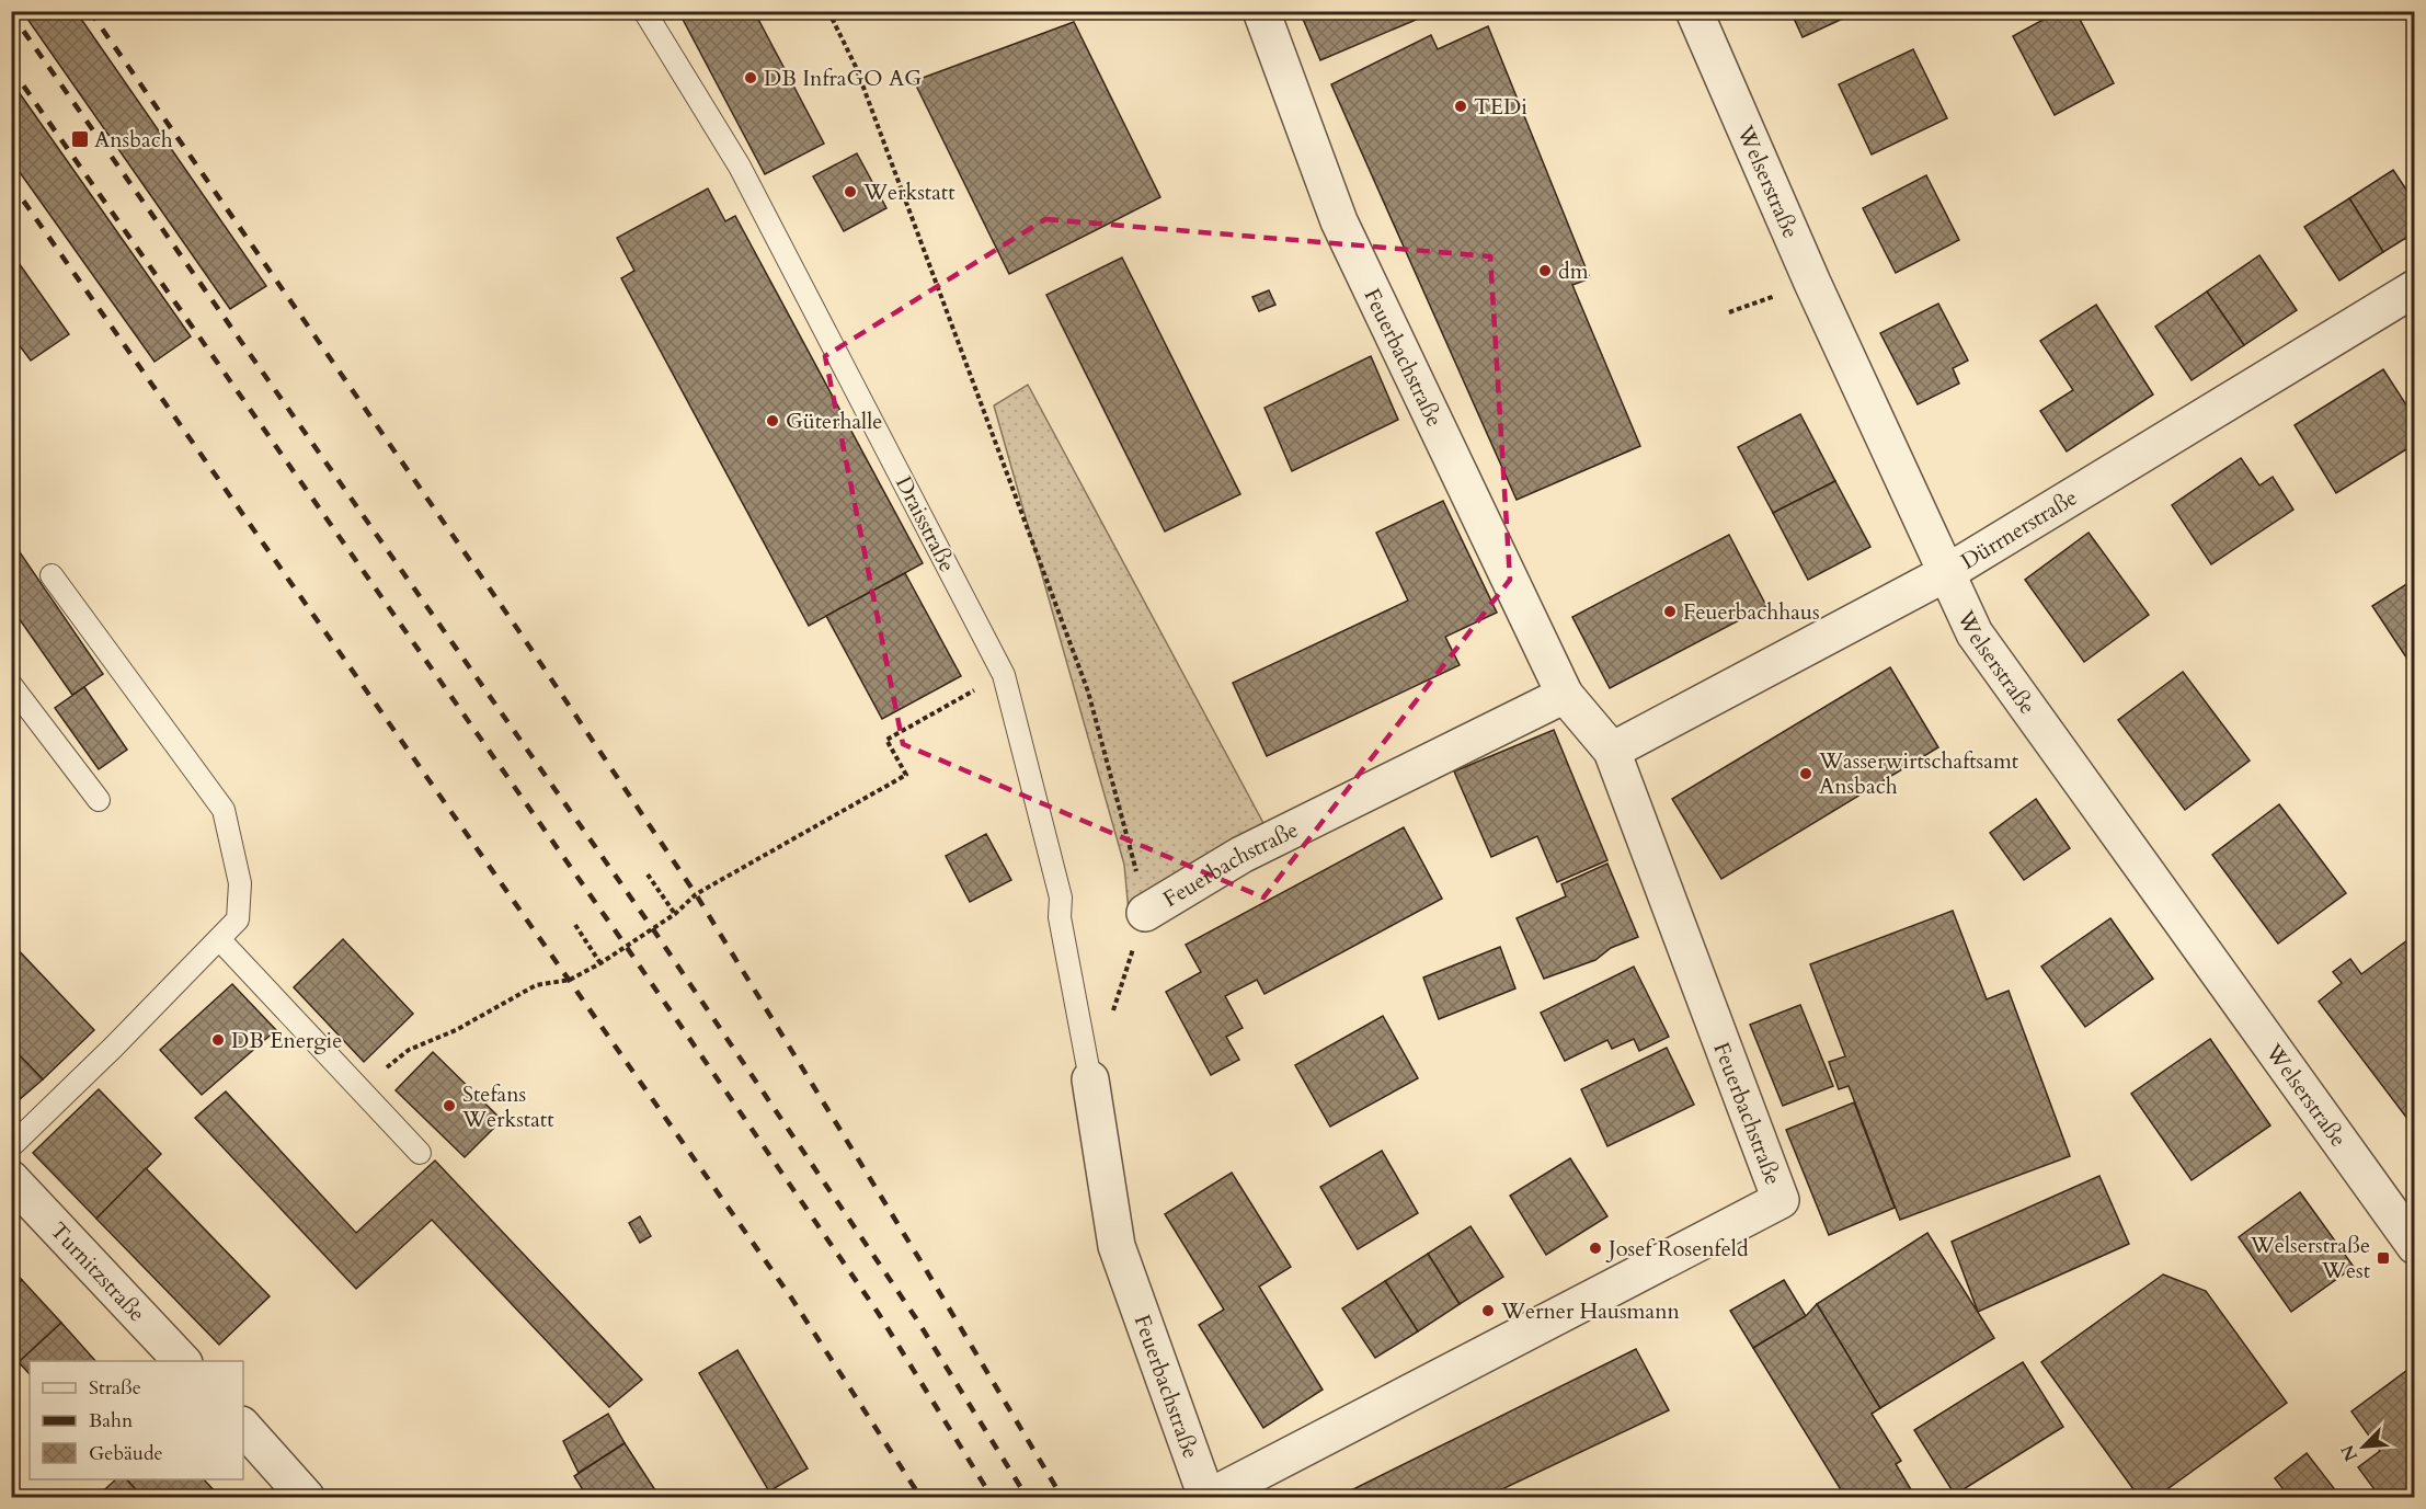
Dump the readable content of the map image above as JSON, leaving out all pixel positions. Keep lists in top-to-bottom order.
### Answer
{
  "streets": {
    "street": [
      "Welserstraße",
      "Feuerbachstraße",
      "Dürrnerstraße",
      "Turnitzstraße"
    ],
    "lane": ["Draisstraße"]
  },
  "crossings": [
    ["Welserstraße", "Dürrnerstraße"],
    ["Feuerbachstraße", "Draisstraße"],
    ["Feuerbachstraße", "Dürrnerstraße"]
  ],
  "places": {
    "other": [
      "DB InfraGO AG",
      "TEDi",
      "Werkstatt",
      "dm",
      "Güterhalle",
      "Feuerbachhaus",
      "Wasserwirtschaftsamt Ansbach",
      "DB Energie",
      "Stefans Werkstatt",
      "Josef Rosenfeld",
      "Werner Hausmann"
    ],
    "transit": ["Ansbach", "Welserstraße West"]
  },
  "legend": ["Straße", "Bahn", "Gebäude"],
  "north": "bottom left"
}
